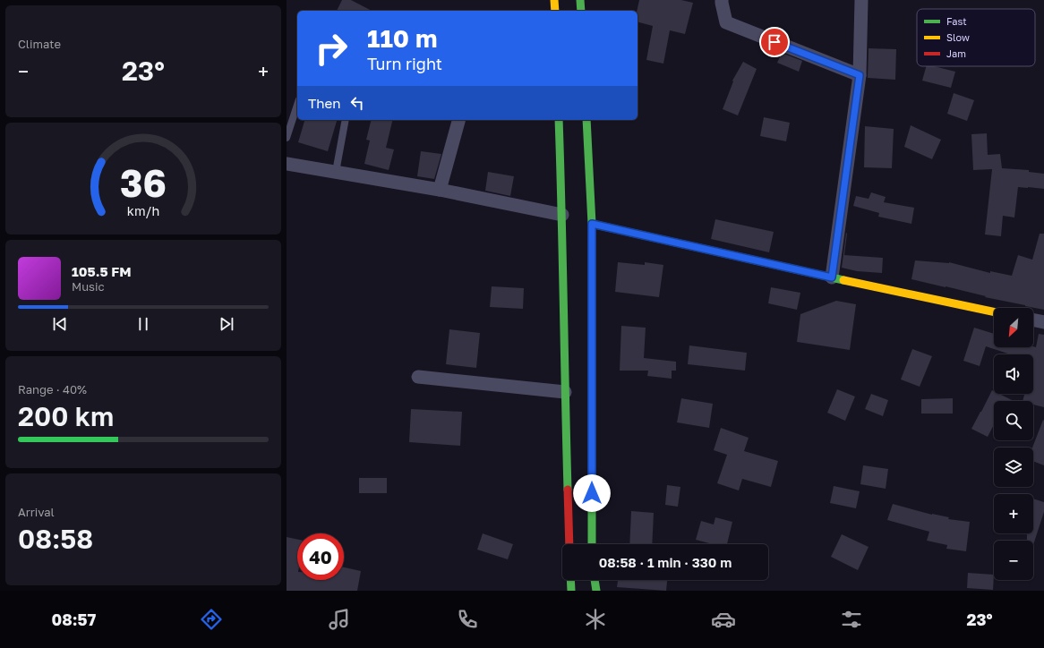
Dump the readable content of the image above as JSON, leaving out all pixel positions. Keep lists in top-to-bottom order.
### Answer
{
  "legend": ["Fast", "Slow", "Jam"],
  "north": "bottom left",
  "page": {
    "tile": [
      "Climate",
      ["Range · 40%", "200 km"],
      ["Arrival", "08:58"]
    ],
    "turn": ["110 m", "Turn right"],
    "heat": ["−", "23°", "+"],
    "then": "Then",
    "song": ["105.5 FM", "Music"],
    "map_buttons": ["+", "−"],
    "limit": "40",
    "trip": "08:58 · 1 min · 330 m",
    "tabs": ["08:57", "23°"],
    "gauge": ["36", "km/h"]
  }
}
